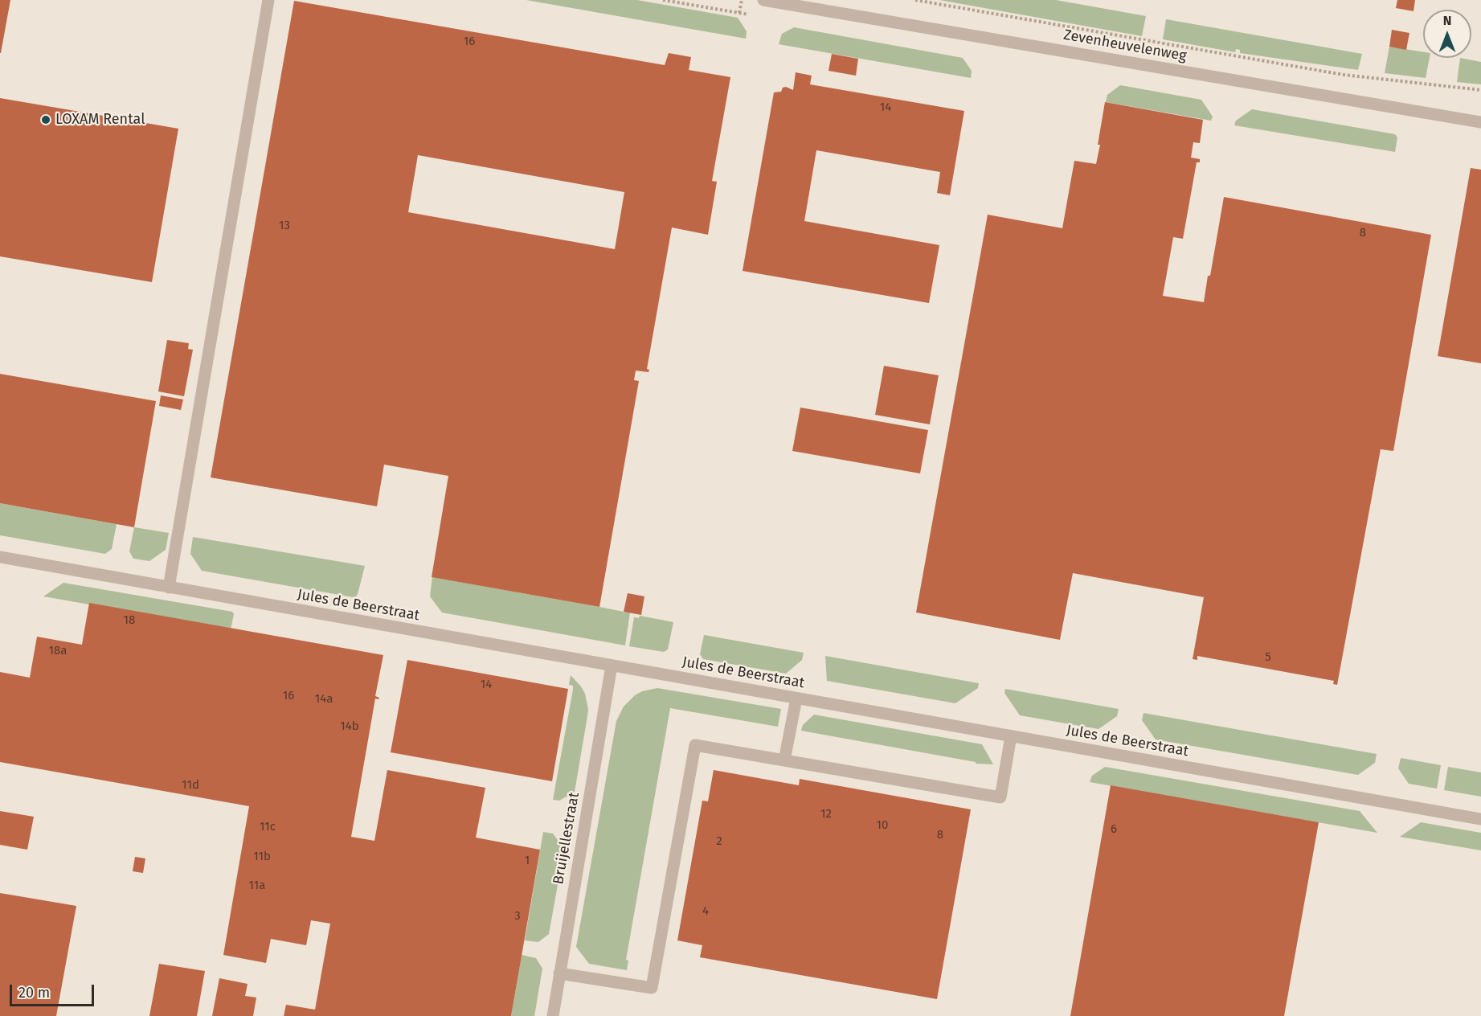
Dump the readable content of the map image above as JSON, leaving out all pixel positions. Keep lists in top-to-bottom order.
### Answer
{
  "streets": {
    "street": ["Zevenheuvelenweg", "Jules de Beerstraat", "Bruijellestraat"]
  },
  "crossings": [
    ["Jules de Beerstraat", "Bruijellestraat"]
  ],
  "places": ["LOXAM Rental"],
  "house_numbers": [
    "16",
    "14",
    "13",
    "8",
    "18",
    "18a",
    "5",
    "14",
    "16",
    "14a",
    "14b",
    "11d",
    "12",
    "10",
    "11c",
    "6",
    "8",
    "2",
    "11b",
    "1",
    "11a",
    "4",
    "3"
  ],
  "scale_bar": "20 m",
  "north": "top"
}
